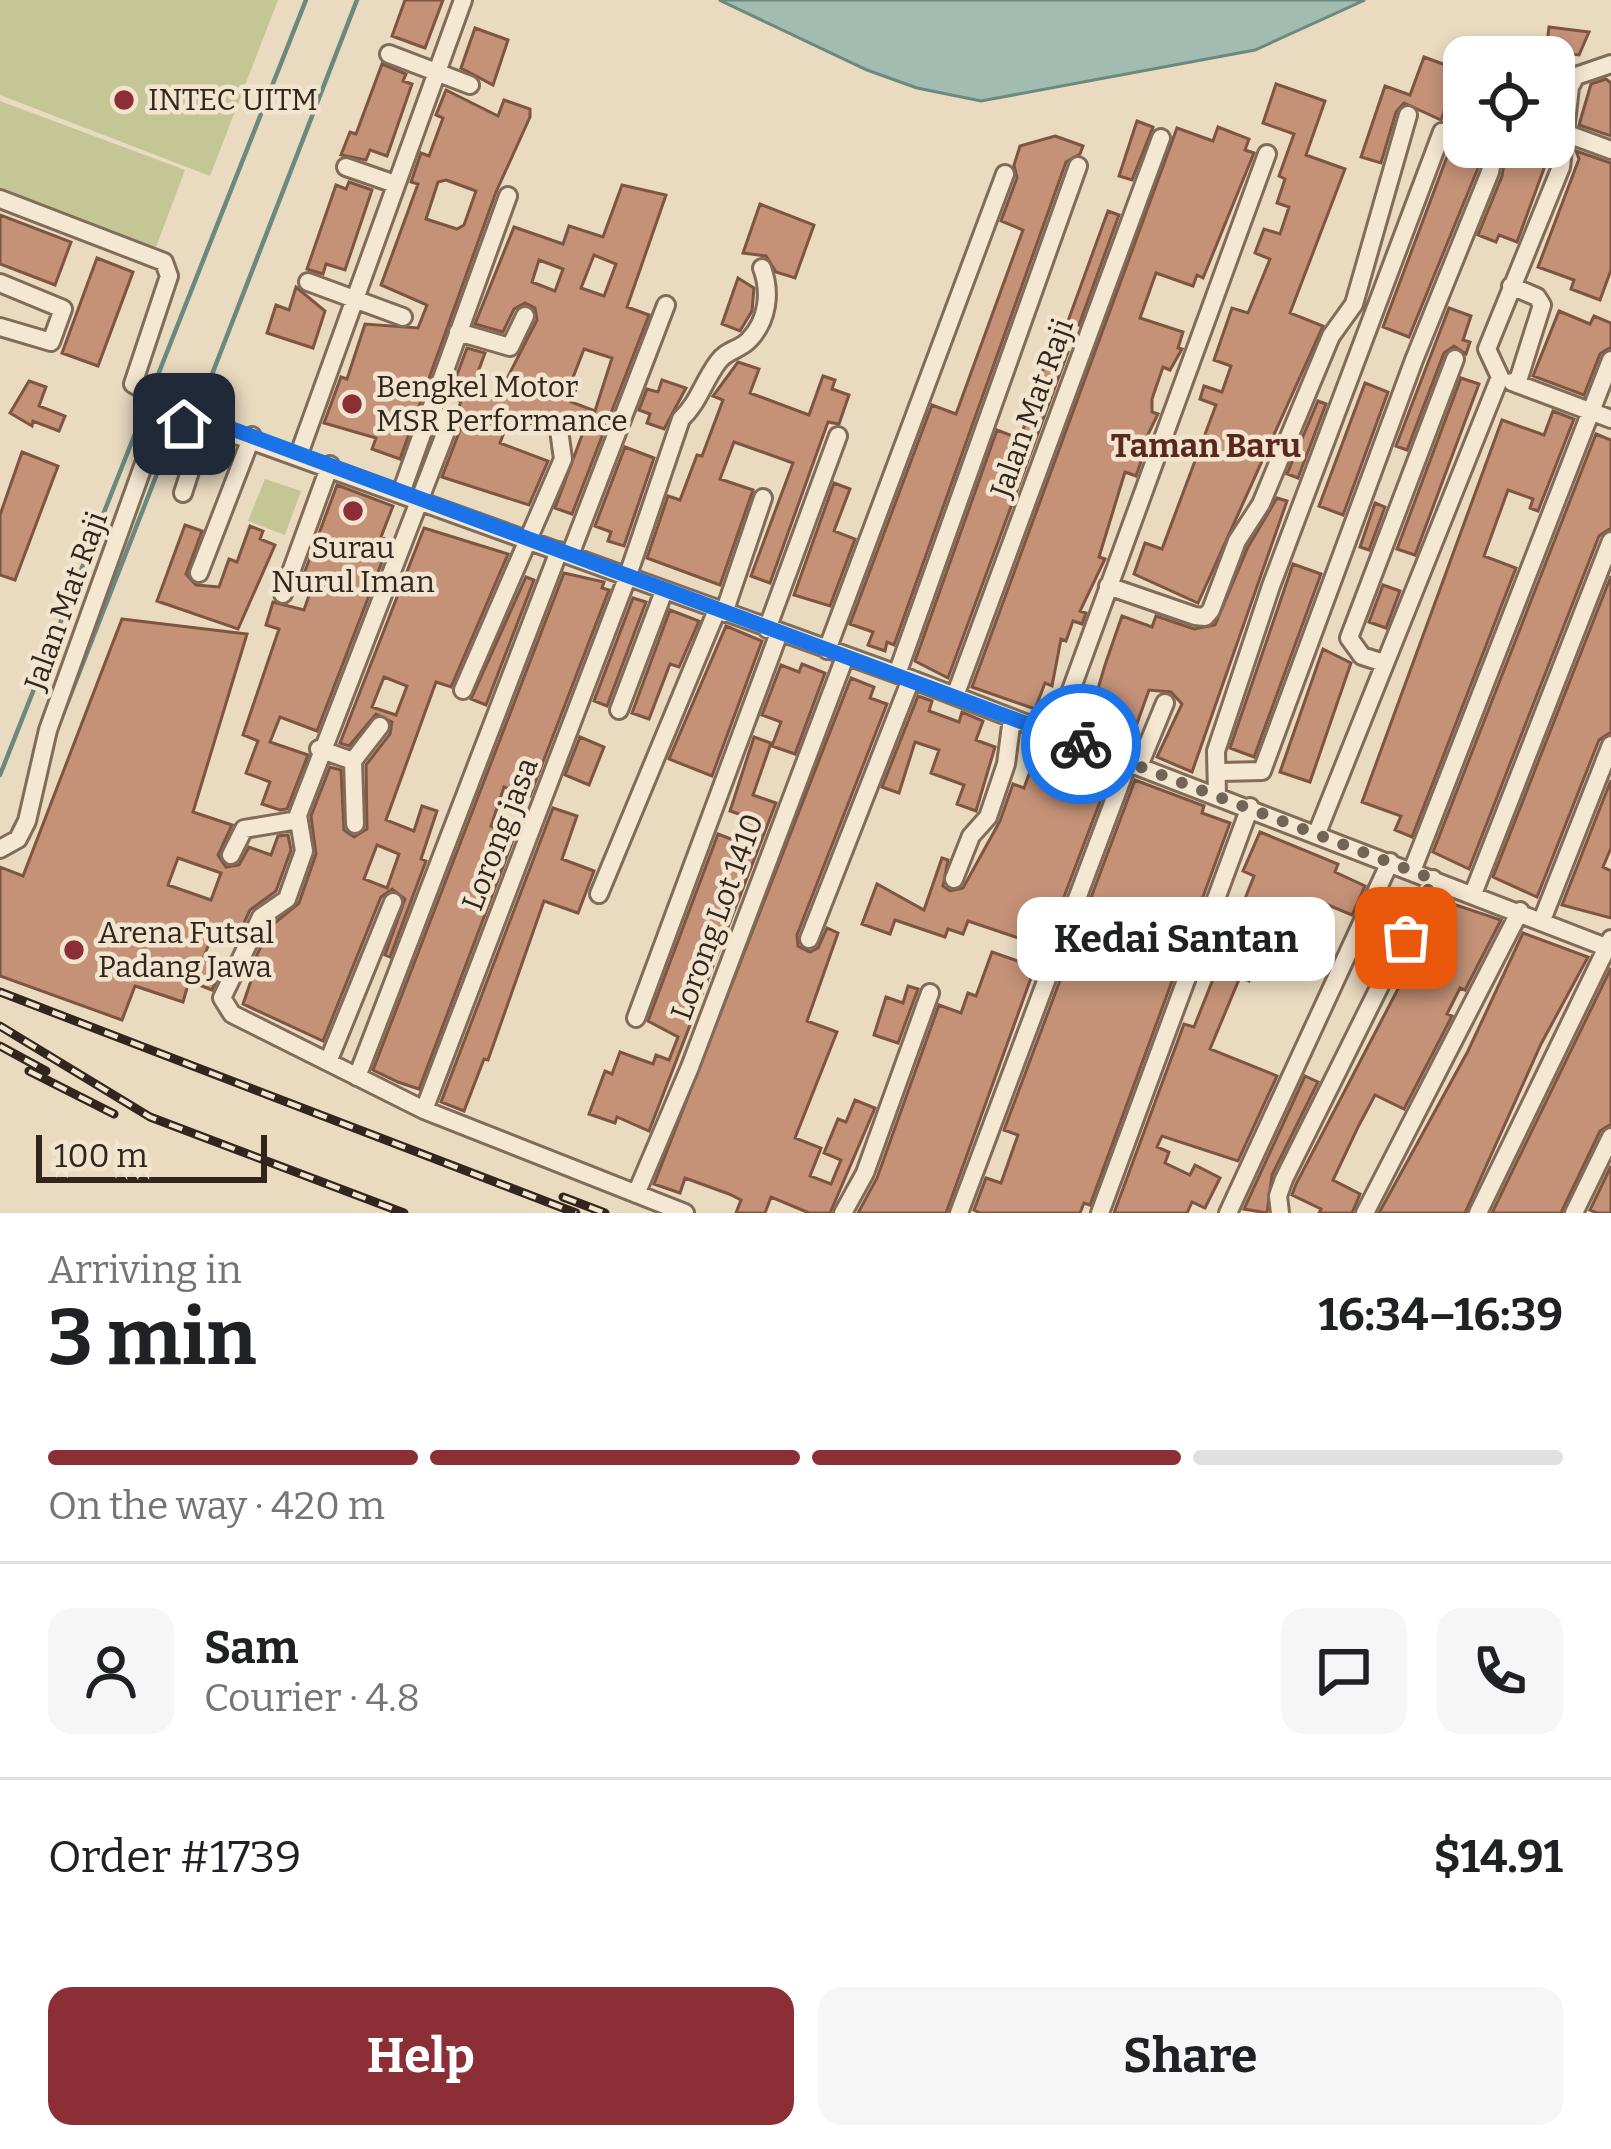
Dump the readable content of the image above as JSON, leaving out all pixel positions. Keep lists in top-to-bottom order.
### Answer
{
  "streets": {
    "street": ["Jalan Mat Raji", "Lorong jasa", "Lorong Lot 1410"]
  },
  "districts": ["Taman Baru"],
  "places": [
    "INTEC UITM",
    "Bengkel Motor MSR Performance",
    "Surau Nurul Iman",
    "Kedai Santan",
    "Arena Futsal Padang Jawa"
  ],
  "scale_bar": "100 m",
  "page": {
    "bubble": "Kedai Santan",
    "scale": "100 m",
    "heading": ["3 min", "Arriving in", "16:34–16:39"],
    "panel": [
      "Sam",
      "Courier · 4.8",
      "Order #1739",
      "$14.91"
    ],
    "bar": "On the way · 420 m",
    "buttons": ["Help", "Share"]
  }
}
